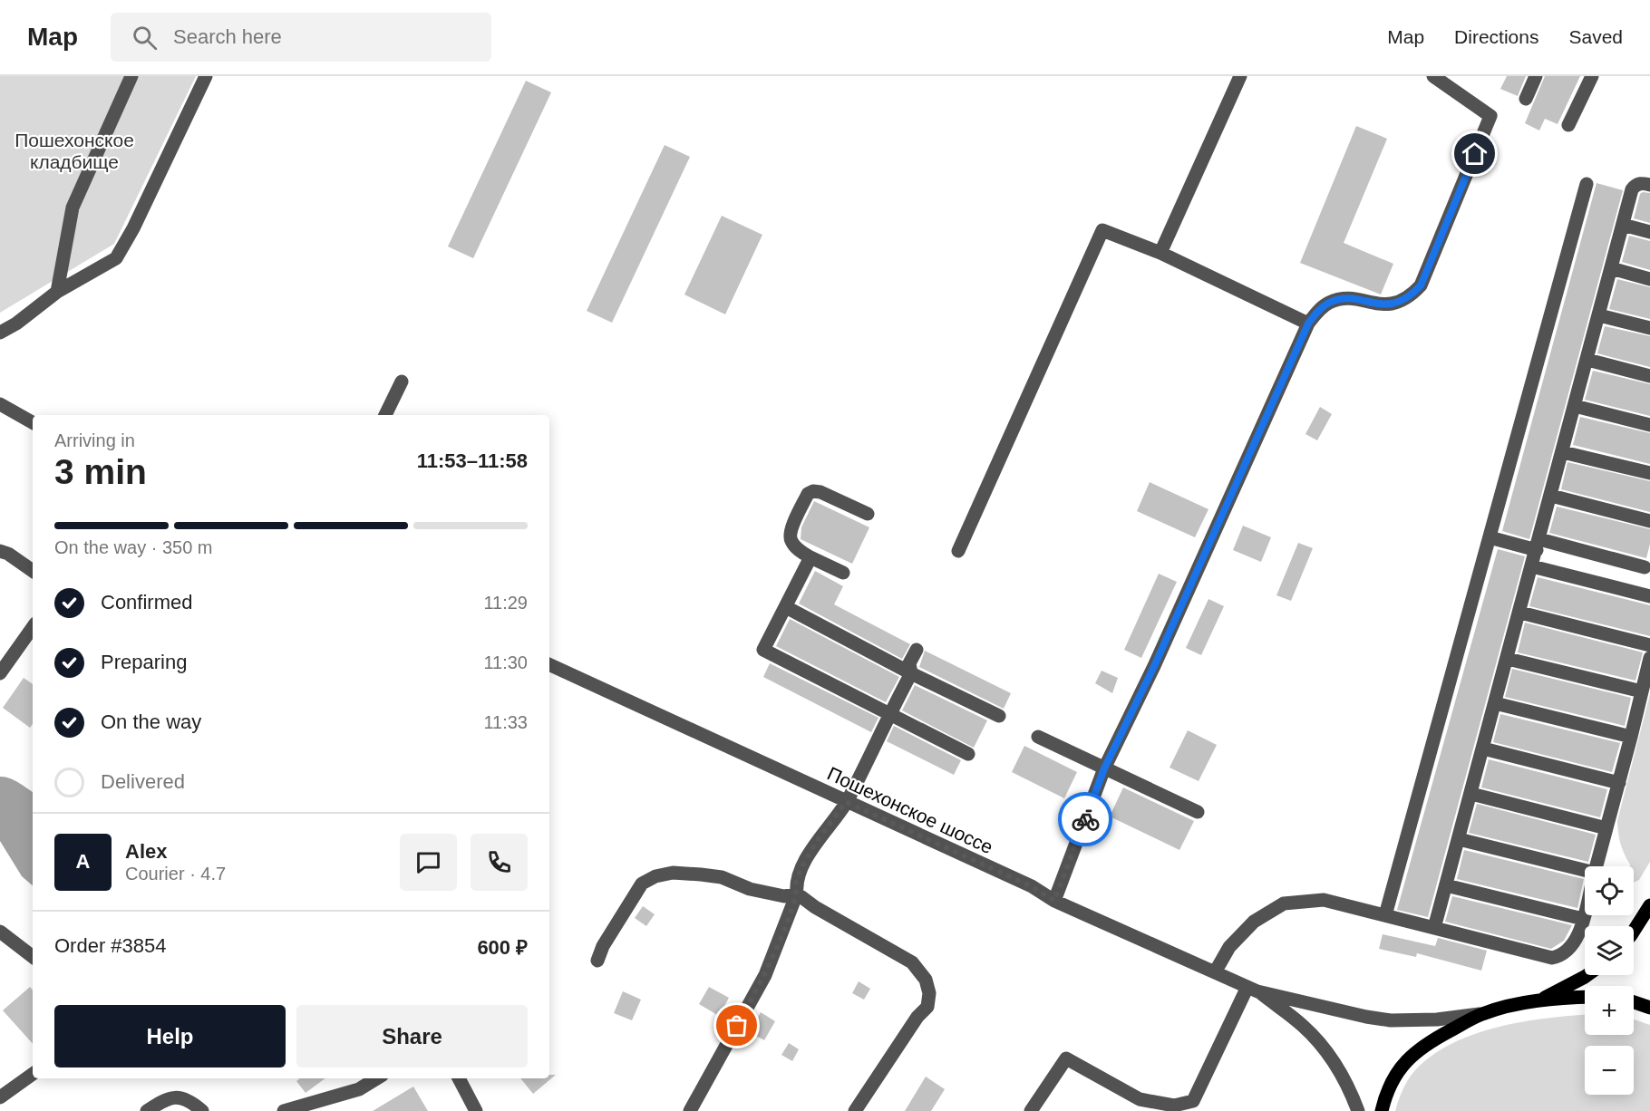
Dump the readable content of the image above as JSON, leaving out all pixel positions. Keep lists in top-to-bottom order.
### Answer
{
  "streets": {
    "street": ["Пошехонское шоссе"]
  },
  "parks": ["Пошехонское кладбище"],
  "page": {
    "header": "Map",
    "search": "Search here",
    "nav": ["Map", "Directions", "Saved"],
    "heading": ["3 min", "Arriving in", "11:53–11:58"],
    "panel": [
      "Alex",
      "Courier · 4.7",
      "Order #3854",
      "600 ₽"
    ],
    "bar": "On the way · 350 m",
    "list": [
      ["Confirmed", "11:29"],
      ["Preparing", "11:30"],
      ["On the way", "11:33"],
      "Delivered"
    ],
    "round": "A",
    "map_buttons": ["+", "−"],
    "buttons": ["Help", "Share"]
  }
}
